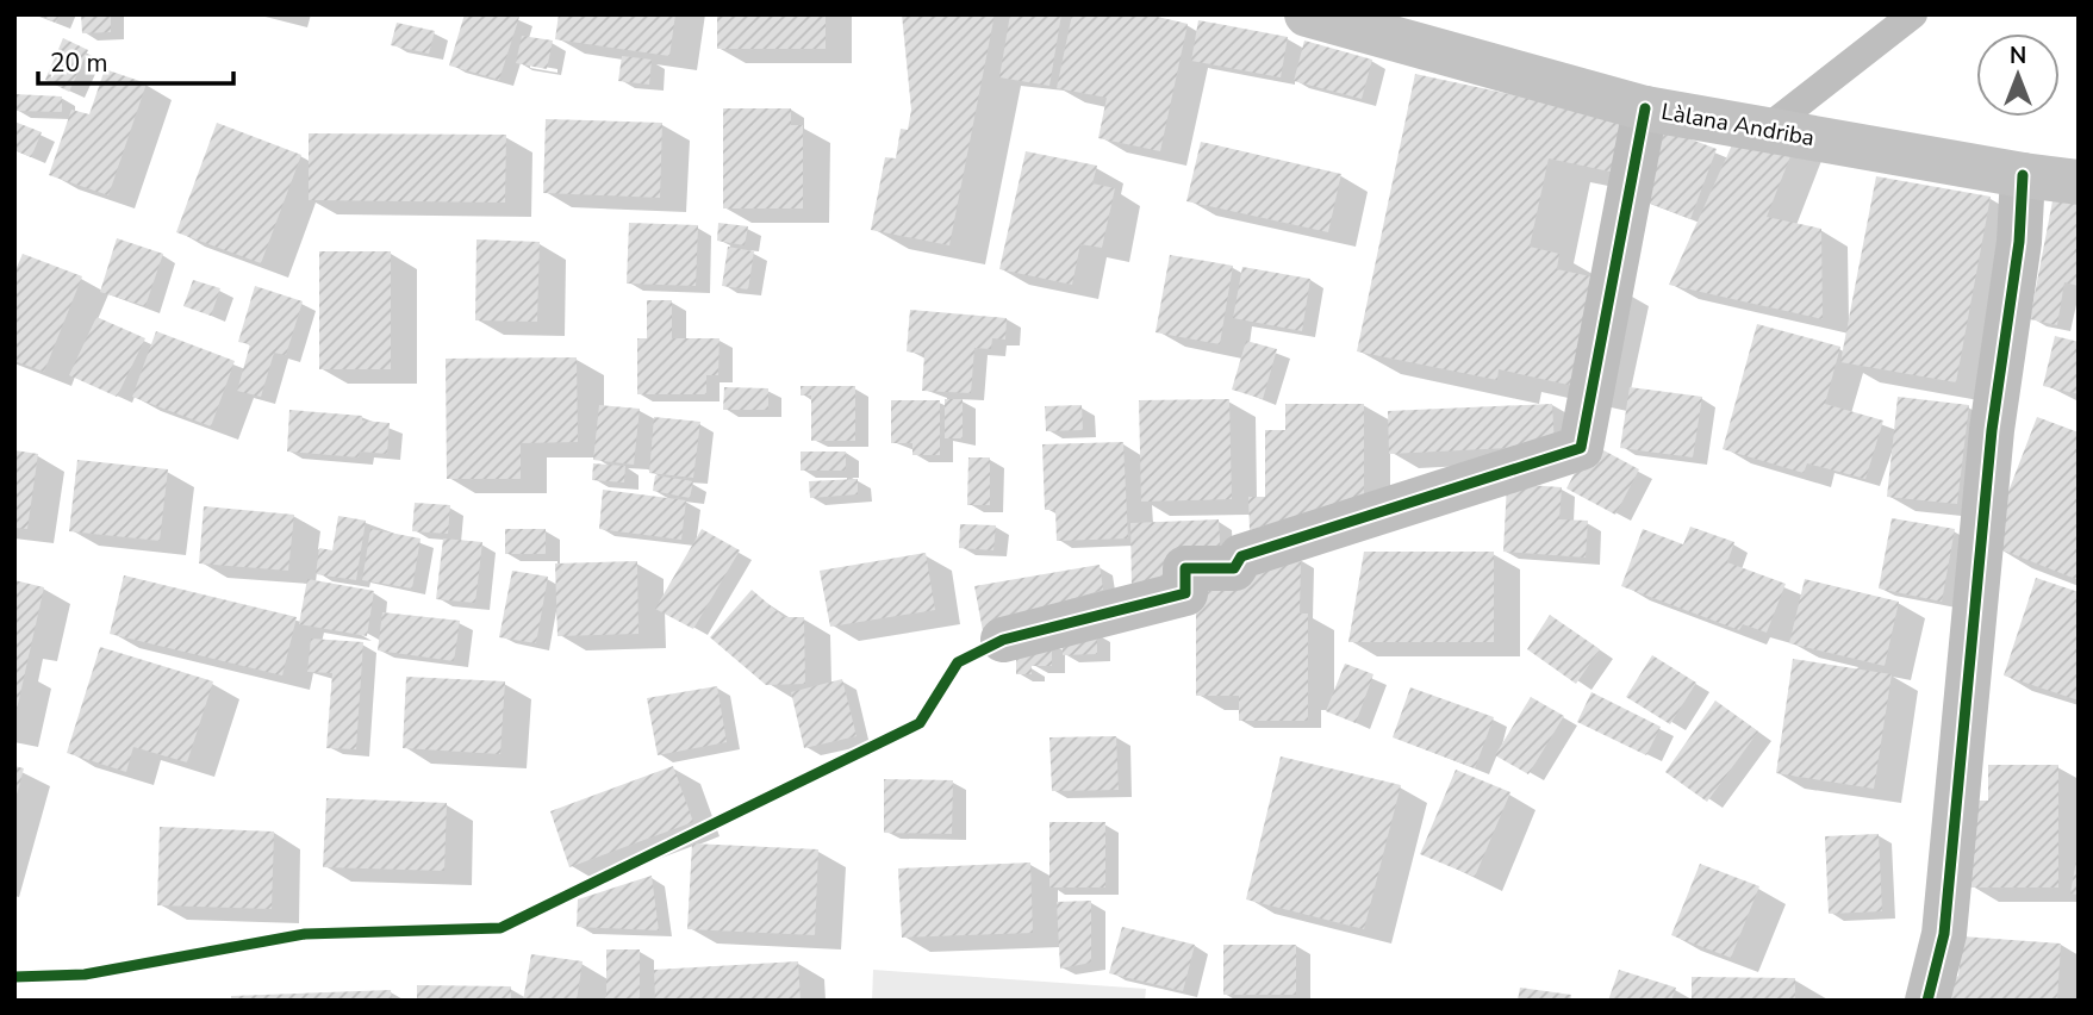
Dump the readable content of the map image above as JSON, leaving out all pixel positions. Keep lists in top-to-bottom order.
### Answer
{
  "streets": {
    "street": ["Làlana Andriba"]
  },
  "scale_bar": "20 m",
  "north": "top"
}
